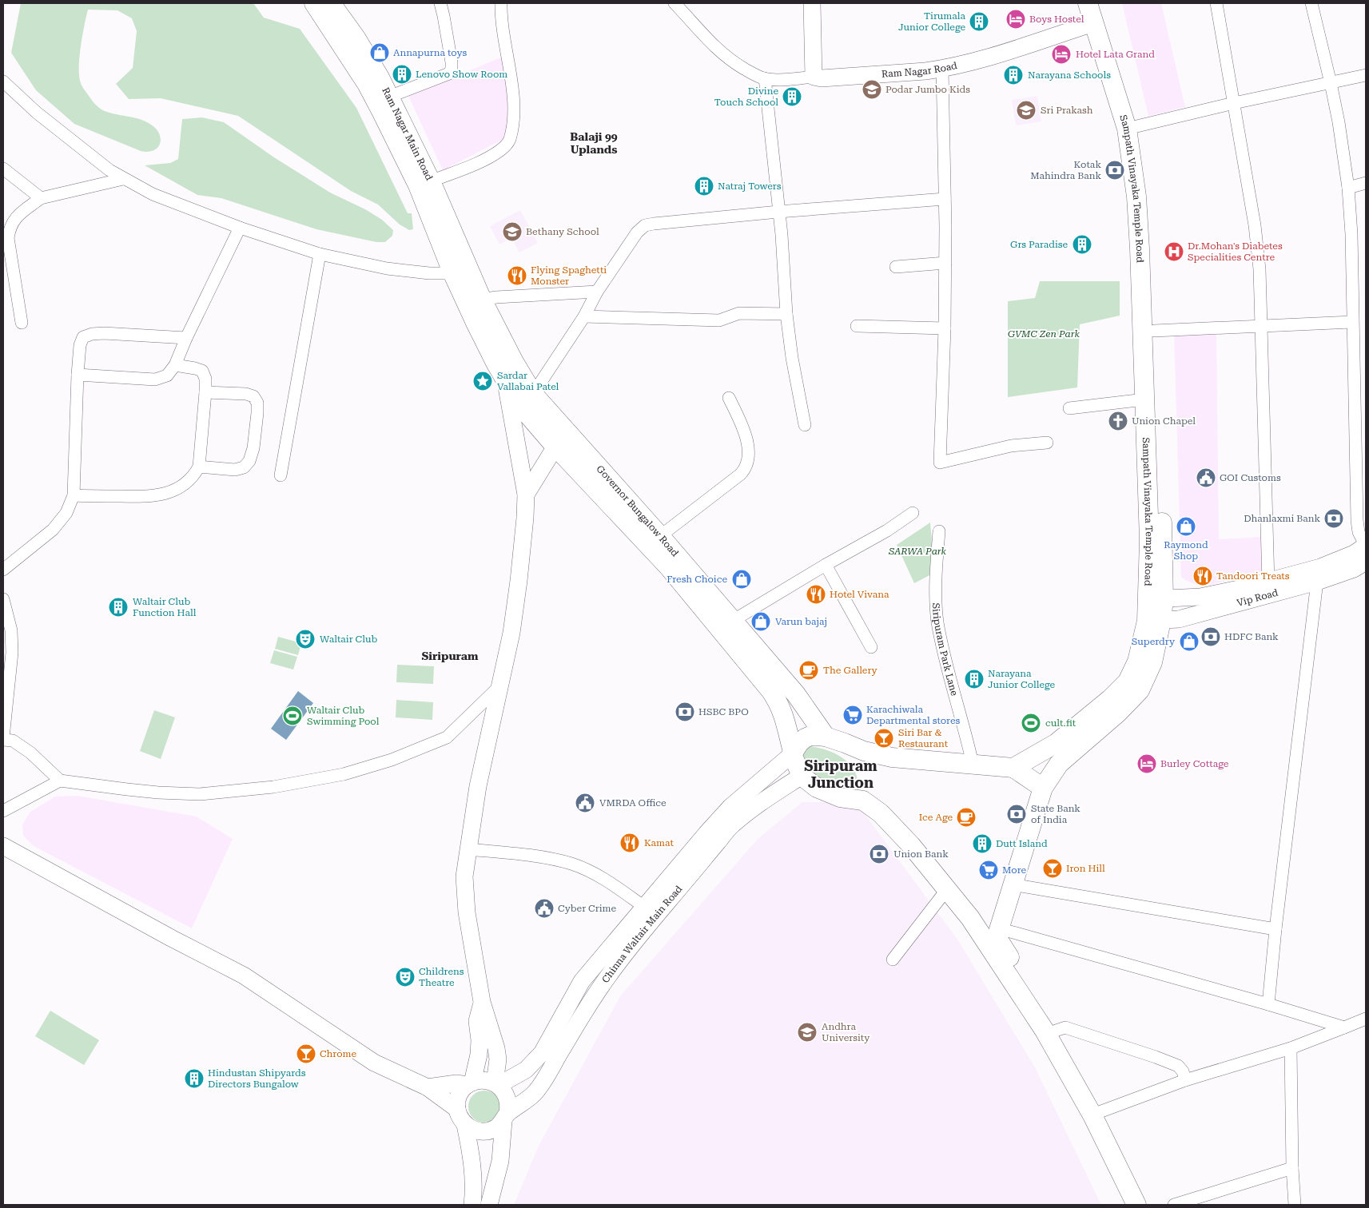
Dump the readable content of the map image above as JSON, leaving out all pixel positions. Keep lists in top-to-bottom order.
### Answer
{
  "streets": {
    "main road": ["Ram Nagar Main Road", "Sampath Vinayaka Temple Road", "Governor Bungalow Road"],
    "street": [
      "Ram Nagar Road",
      "Vip Road",
      "Siripuram Park Lane",
      "Chinna Waltair Main Road"
    ]
  },
  "crossings": [
    ["Ram Nagar Road", "Sampath Vinayaka Temple Road"],
    ["Ram Nagar Main Road", "Governor Bungalow Road"],
    ["Sampath Vinayaka Temple Road", "Vip Road"]
  ],
  "districts": ["Balaji 99 Uplands", "Siripuram", "Siripuram Junction"],
  "parks": ["GVMC Zen Park", "SARWA Park"],
  "places": {
    "hotel": ["Boys Hostel", "Hotel Lata Grand", "Burley Cottage"],
    "building": [
      "Tirumala Junior College",
      "Lenovo Show Room",
      "Narayana Schools",
      "Divine Touch School",
      "Natraj Towers",
      "Grs Paradise",
      "Waltair Club Function Hall",
      "Narayana Junior College",
      "Dutt Island",
      "Hindustan Shipyards Directors Bungalow"
    ],
    "shop": [
      "Annapurna toys",
      "Raymond Shop",
      "Fresh Choice",
      "Varun bajaj",
      "Superdry"
    ],
    "school or university": [
      "Podar Jumbo Kids",
      "Sri Prakash",
      "Bethany School",
      "Andhra University"
    ],
    "bank": [
      "Kotak Mahindra Bank",
      "Dhanlaxmi Bank",
      "HDFC Bank",
      "HSBC BPO",
      "State Bank of India",
      "Union Bank"
    ],
    "hospital": ["Dr.Mohan's Diabetes Specialities Centre"],
    "restaurant": [
      "Flying Spaghetti Monster",
      "Tandoori Treats",
      "Hotel Vivana",
      "Kamat"
    ],
    "place": ["Sardar Vallabai Patel"],
    "church": ["Union Chapel"],
    "public building": ["GOI Customs", "VMRDA Office", "Cyber Crime"],
    "theatre": ["Waltair Club", "Childrens Theatre"],
    "cafe": ["The Gallery", "Ice Age"],
    "supermarket": ["Karachiwala Departmental stores", "More"],
    "sports": ["Waltair Club Swimming Pool", "cult.fit"],
    "bar": ["Siri Bar & Restaurant", "Iron Hill", "Chrome"]
  }
}
